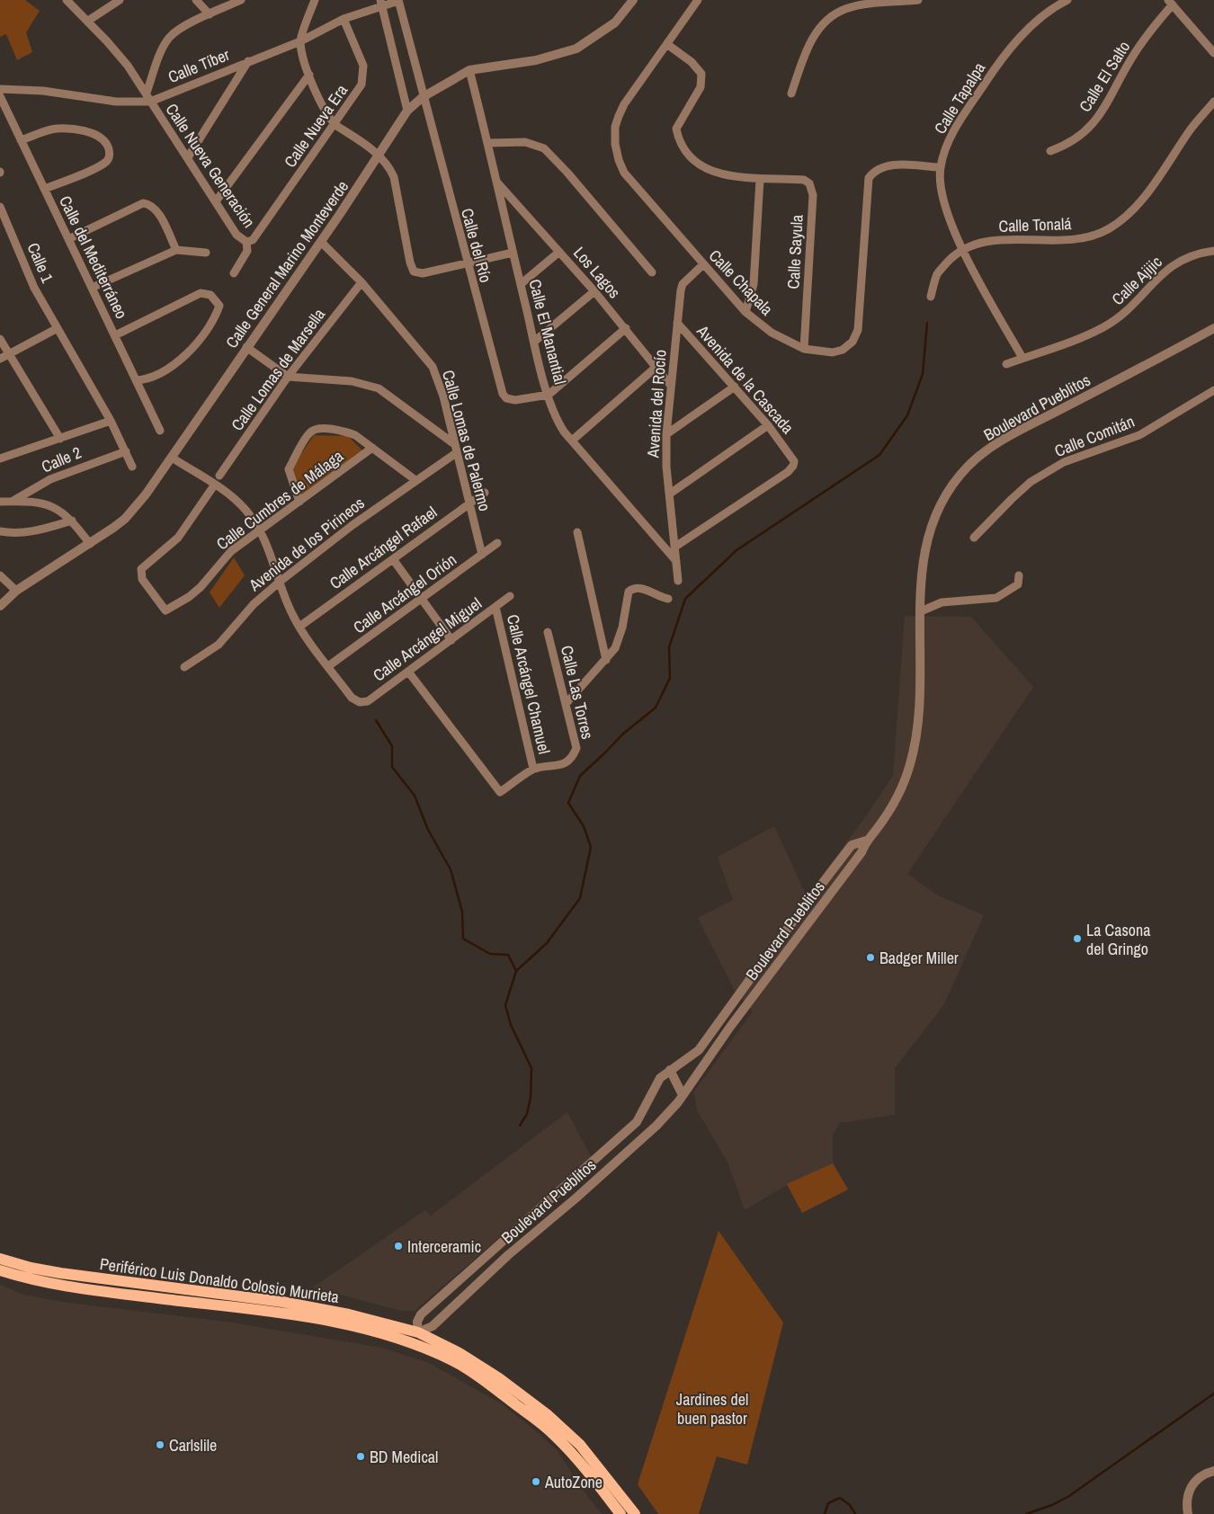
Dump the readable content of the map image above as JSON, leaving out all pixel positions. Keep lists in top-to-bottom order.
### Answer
{
  "streets": {
    "main road": ["Periférico Luis Donaldo Colosio Murrieta"],
    "street": [
      "Calle Tíber",
      "Calle El Salto",
      "Calle Tapalpa",
      "Calle Nueva Era",
      "Calle Nueva Generación",
      "Calle Tonalá",
      "Calle del Río",
      "Calle Sayula",
      "Calle del Mediterráneo",
      "Calle 1",
      "Calle General Marino Monteverde",
      "Los Lagos",
      "Calle Ajijic",
      "Calle Chapala",
      "Calle El Manantial",
      "Calle Lomas de Marsella",
      "Avenida de la Cascada",
      "Avenida del Rocío",
      "Boulevard Pueblitos",
      "Calle Comitán",
      "Calle Lomas de Palermo",
      "Calle 2",
      "Calle Cumbres de Málaga",
      "Avenida de los Pirineos",
      "Calle Arcángel Rafael",
      "Calle Arcángel Orión",
      "Calle Arcángel Miguel",
      "Calle Arcángel Chamuel",
      "Calle Las Torres"
    ]
  },
  "crossings": [
    ["Calle Tíber", "Calle Nueva Era"],
    ["Calle Tíber", "Calle Nueva Generación"],
    ["Calle Tapalpa", "Calle Tonalá"],
    ["Calle Tapalpa", "Calle Ajijic"],
    ["Calle Tapalpa", "Calle Chapala"],
    ["Calle Nueva Era", "Calle Nueva Generación"],
    ["Calle del Río", "Calle General Marino Monteverde"],
    ["Calle del Río", "Calle El Manantial"],
    ["Calle Sayula", "Calle Chapala"],
    ["Calle 1", "Calle 2"],
    ["Calle General Marino Monteverde", "Calle El Manantial"],
    ["Calle General Marino Monteverde", "Calle Lomas de Palermo"],
    ["Los Lagos", "Calle El Manantial"],
    ["Los Lagos", "Avenida del Rocío"],
    ["Calle Chapala", "Avenida del Rocío"],
    ["Calle El Manantial", "Avenida del Rocío"],
    ["Calle Lomas de Marsella", "Calle Lomas de Palermo"],
    ["Avenida de la Cascada", "Avenida del Rocío"],
    ["Boulevard Pueblitos", "Periférico Luis Donaldo Colosio Murrieta"],
    ["Calle Lomas de Palermo", "Avenida de los Pirineos"],
    ["Calle Lomas de Palermo", "Calle Arcángel Rafael"],
    ["Calle Lomas de Palermo", "Calle Arcángel Orión"],
    ["Calle Arcángel Orión", "Calle Arcángel Miguel"],
    ["Calle Arcángel Miguel", "Calle Arcángel Chamuel"],
    ["Calle Arcángel Miguel", "Calle Las Torres"],
    ["Calle Arcángel Chamuel", "Calle Las Torres"]
  ],
  "parks": ["Jardines del buen pastor"],
  "places": [
    "La Casona del Gringo",
    "Badger Miller",
    "Interceramic",
    "Carlslile",
    "BD Medical",
    "AutoZone"
  ]
}
